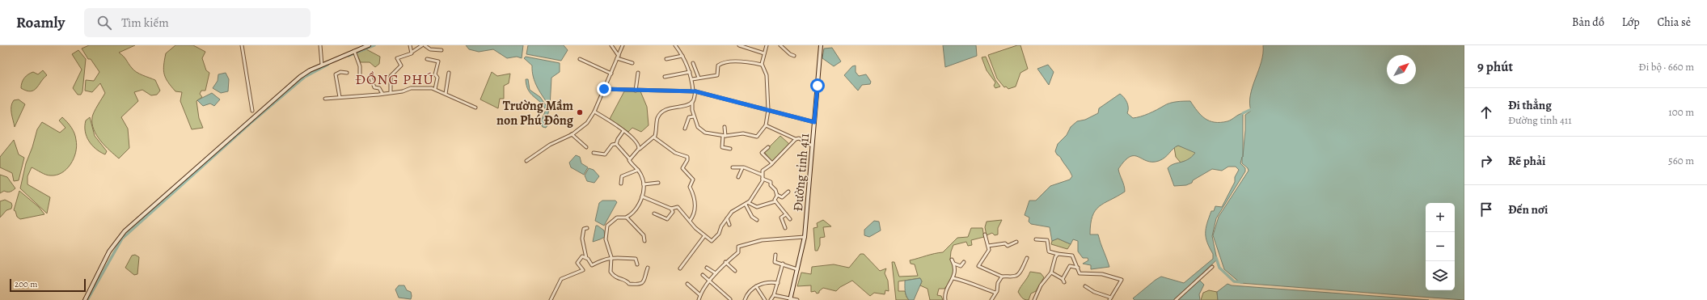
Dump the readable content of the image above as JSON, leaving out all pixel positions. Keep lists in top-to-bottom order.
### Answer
{
  "streets": {
    "main road": ["Đường tỉnh 411"]
  },
  "districts": ["ĐỒNG PHÚ"],
  "places": ["Trường Mầm non Phú Đông"],
  "scale_bar": "200 m",
  "north": "top right",
  "page": {
    "header": "Roamly",
    "search": "Tìm kiếm",
    "nav": ["Bản đồ", "Lớp", "Chia sẻ"],
    "heading": ["9 phút", "Đi bộ · 660 m"],
    "list": [
      ["Đi thẳng", "Đường tỉnh 411", "100 m"],
      ["Rẽ phải", "560 m"],
      "Đến nơi"
    ],
    "map_buttons": ["+", "−"],
    "scale": "200 m"
  }
}
